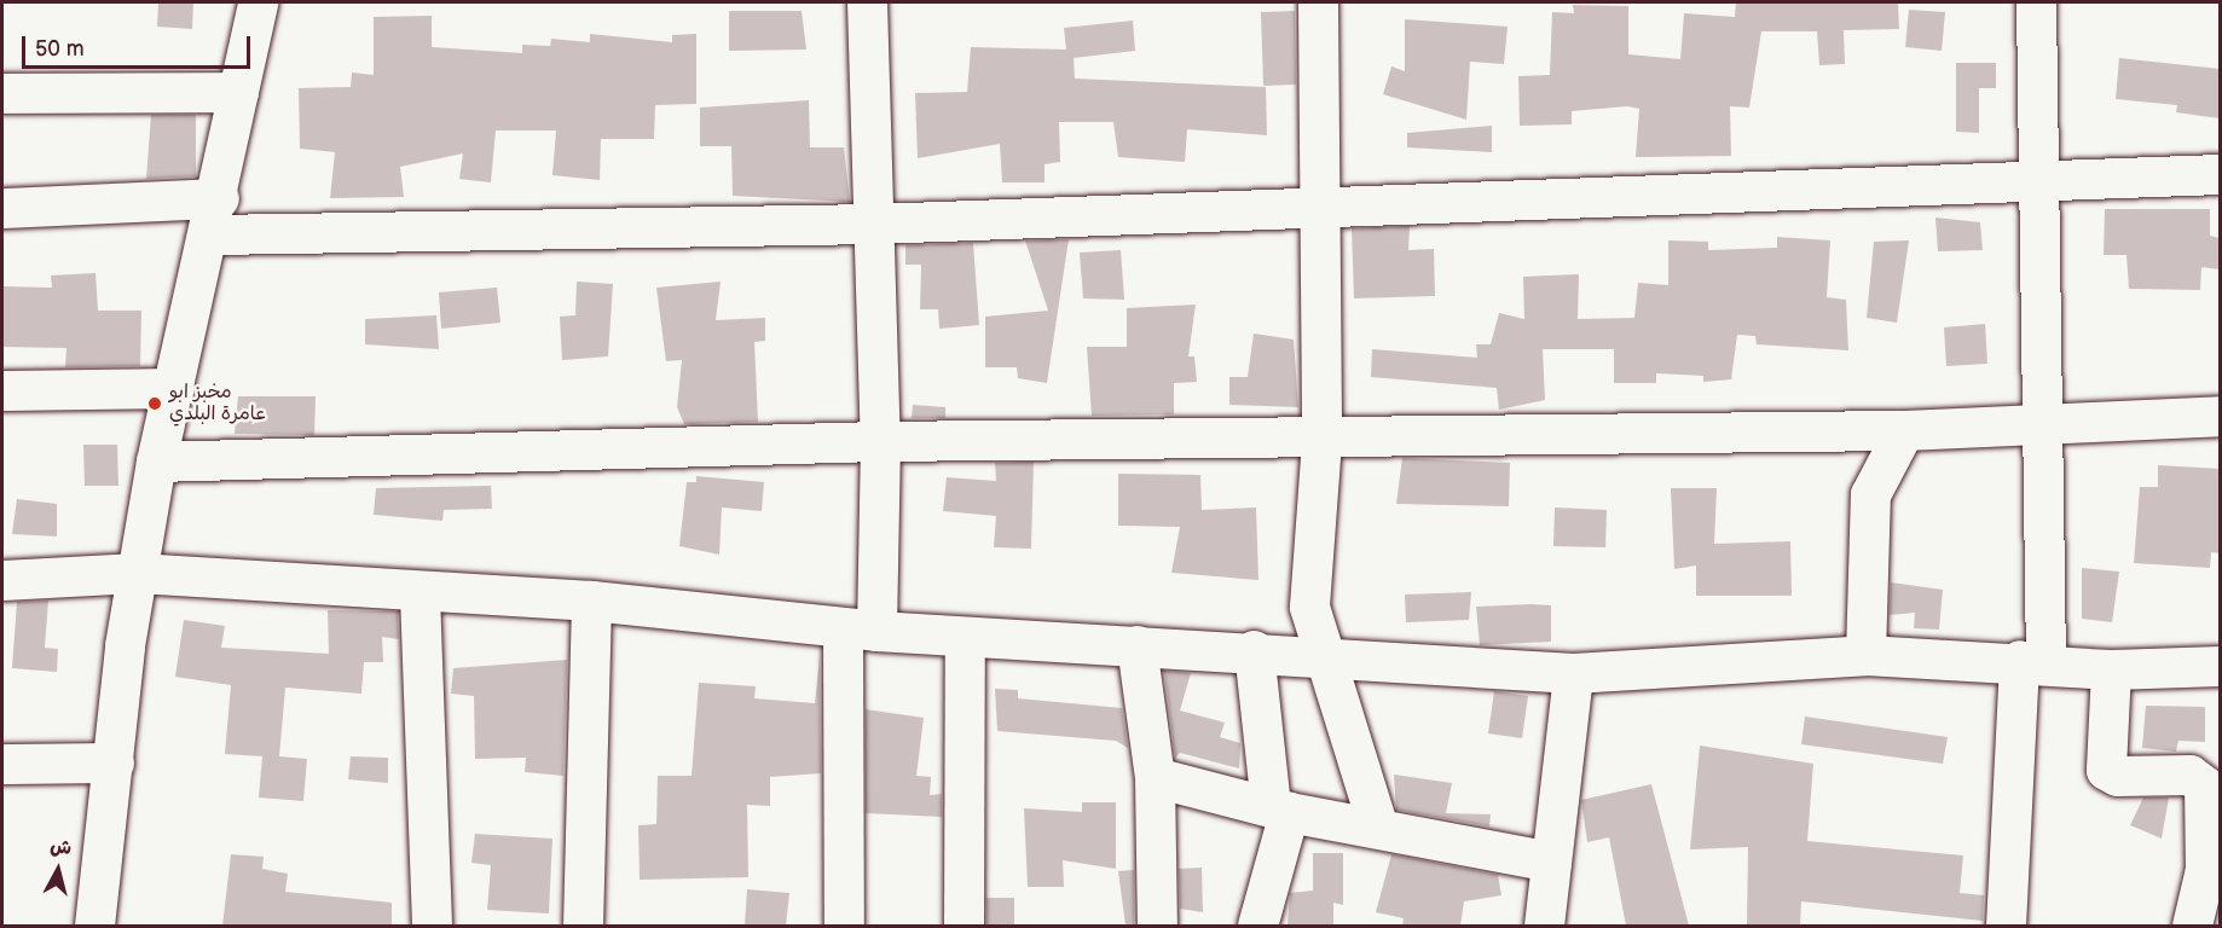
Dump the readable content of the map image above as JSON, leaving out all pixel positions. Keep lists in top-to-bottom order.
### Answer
{
  "places": ["مخبز ابو عامرة البلدي"],
  "scale_bar": "50 m",
  "north": "top"
}
